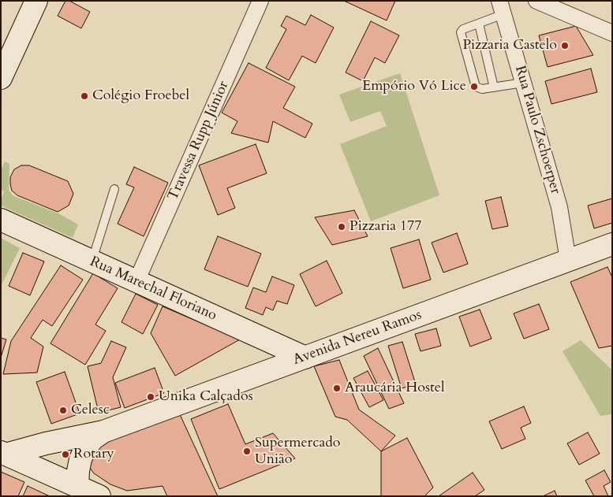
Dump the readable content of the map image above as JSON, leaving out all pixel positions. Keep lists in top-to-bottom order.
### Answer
{
  "streets": {
    "street": [
      "Rua Paulo Zschoerper",
      "Travessa Rupp Júnior",
      "Rua Marechal Floriano",
      "Avenida Nereu Ramos"
    ]
  },
  "crossings": [
    ["Rua Paulo Zschoerper", "Avenida Nereu Ramos"],
    ["Travessa Rupp Júnior", "Rua Marechal Floriano"],
    ["Rua Marechal Floriano", "Avenida Nereu Ramos"]
  ],
  "places": [
    "Pizzaria Castelo",
    "Empório Vó Lice",
    "Colégio Froebel",
    "Pizzaria 177",
    "Araucária Hostel",
    "Unika Calçados",
    "Celesc",
    "Supermercado União",
    "Rotary"
  ]
}
